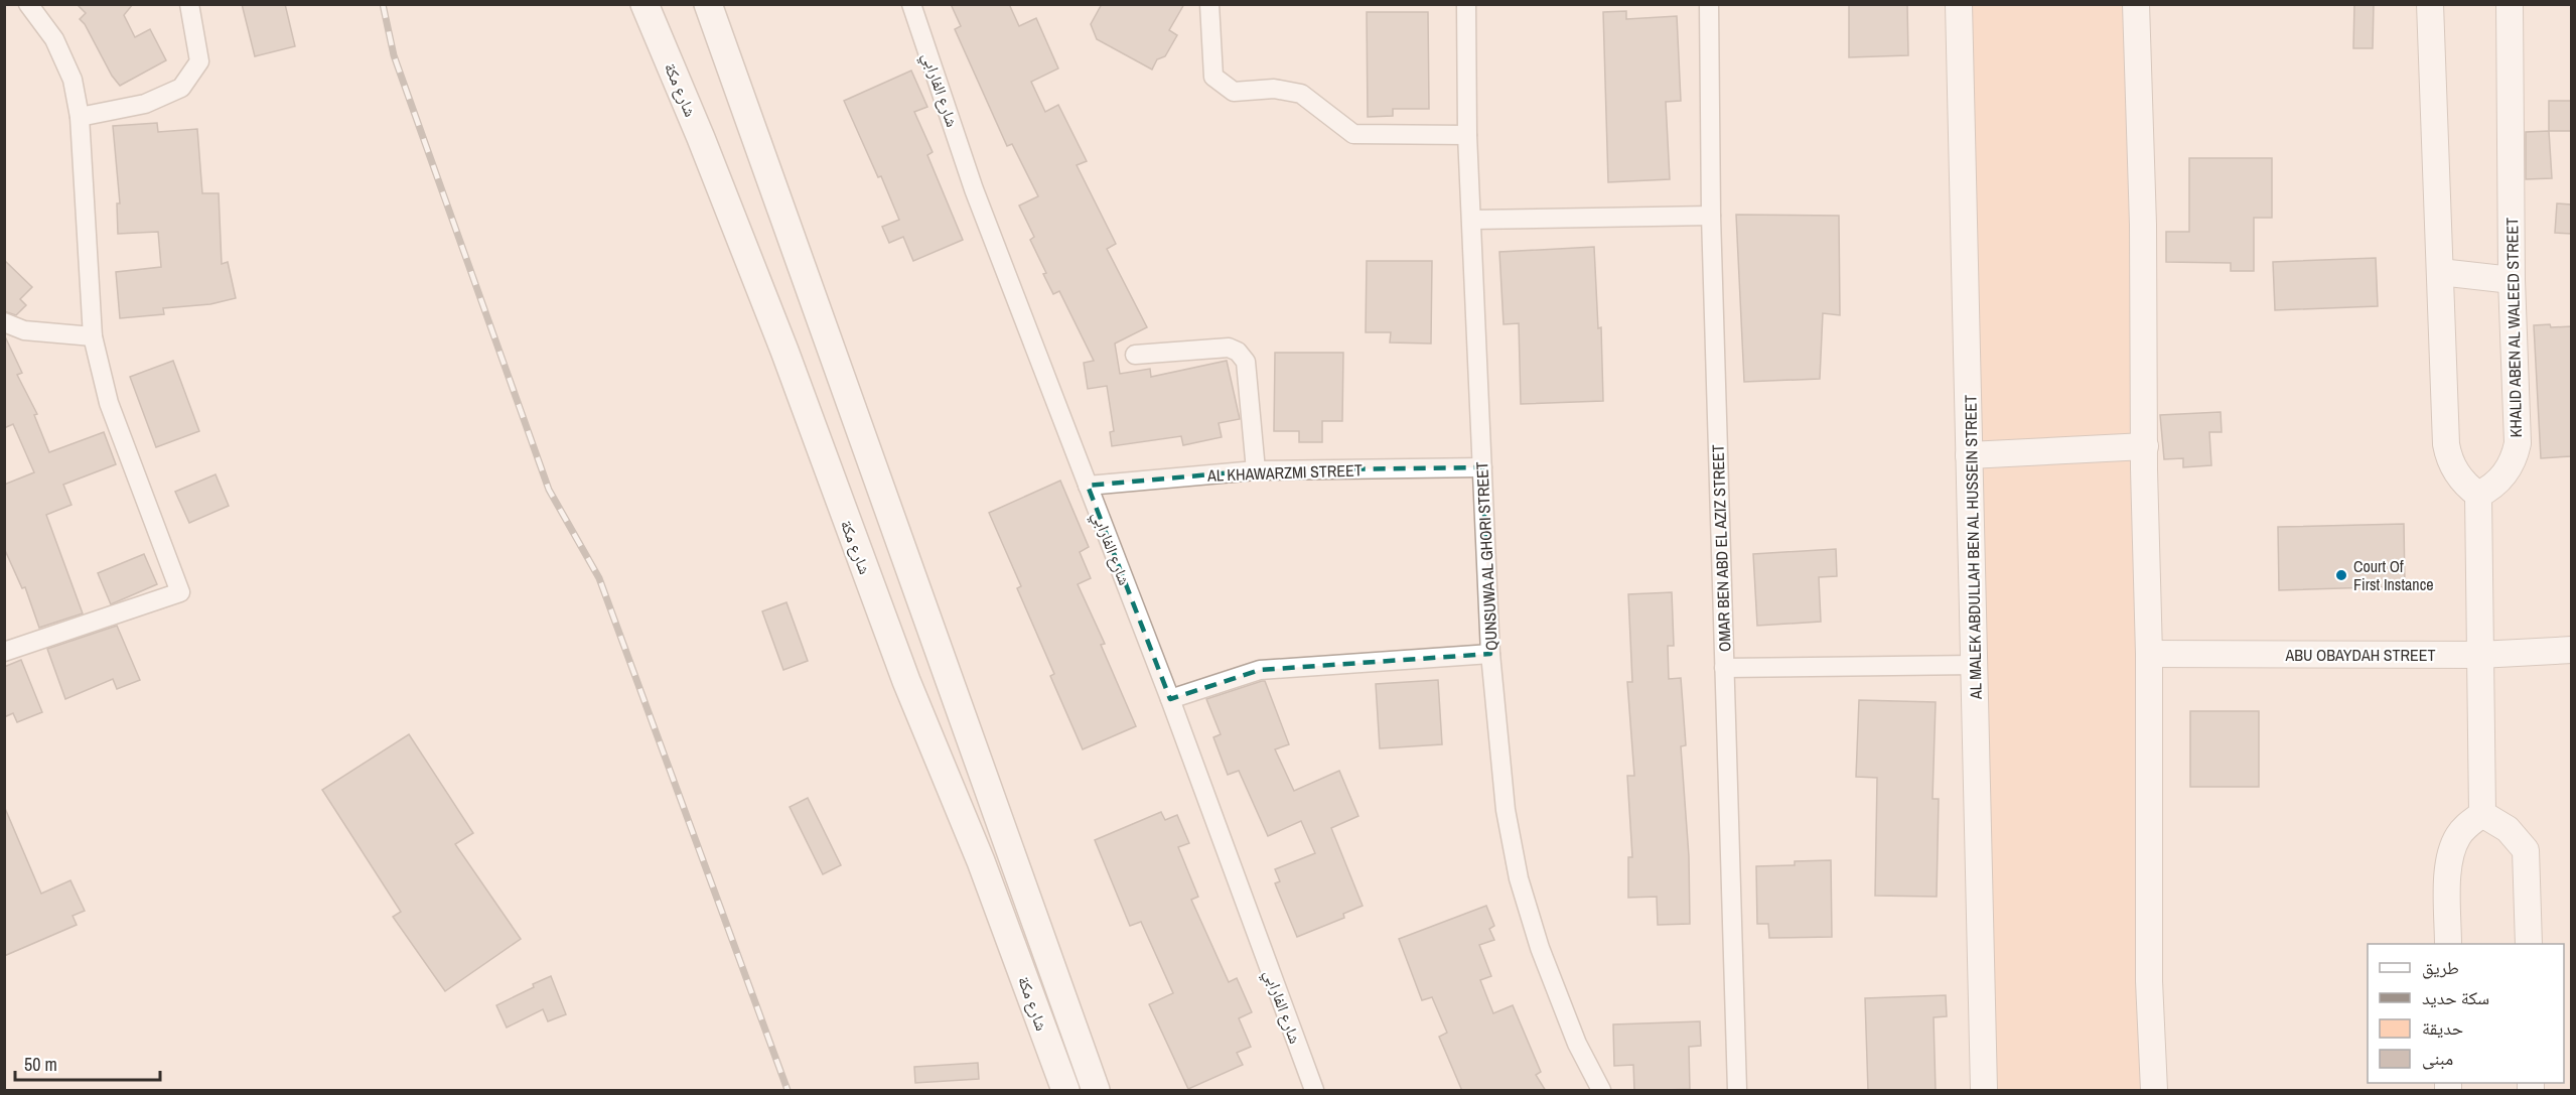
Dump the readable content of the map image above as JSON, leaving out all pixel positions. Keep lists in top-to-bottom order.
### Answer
{
  "streets": {
    "main road": [
      "شارع مكة",
      "KHALID ABEN AL WALEED STREET",
      "AL MALEK ABDULLAH BEN AL HUSSEIN STREET",
      "ABU OBAYDAH STREET"
    ],
    "street": [
      "شارع الفارابي",
      "AL KHAWARZMI STREET",
      "OMAR BEN ABD EL AZIZ STREET",
      "QUNSUWA AL GHORI STREET"
    ]
  },
  "crossings": [
    ["شارع الفارابي", "AL KHAWARZMI STREET"],
    ["AL KHAWARZMI STREET", "QUNSUWA AL GHORI STREET"]
  ],
  "places": ["Court Of First Instance"],
  "legend": [
    "طريق",
    "سكة حديد",
    "حديقة",
    "مبنى"
  ],
  "scale_bar": "50 m"
}
